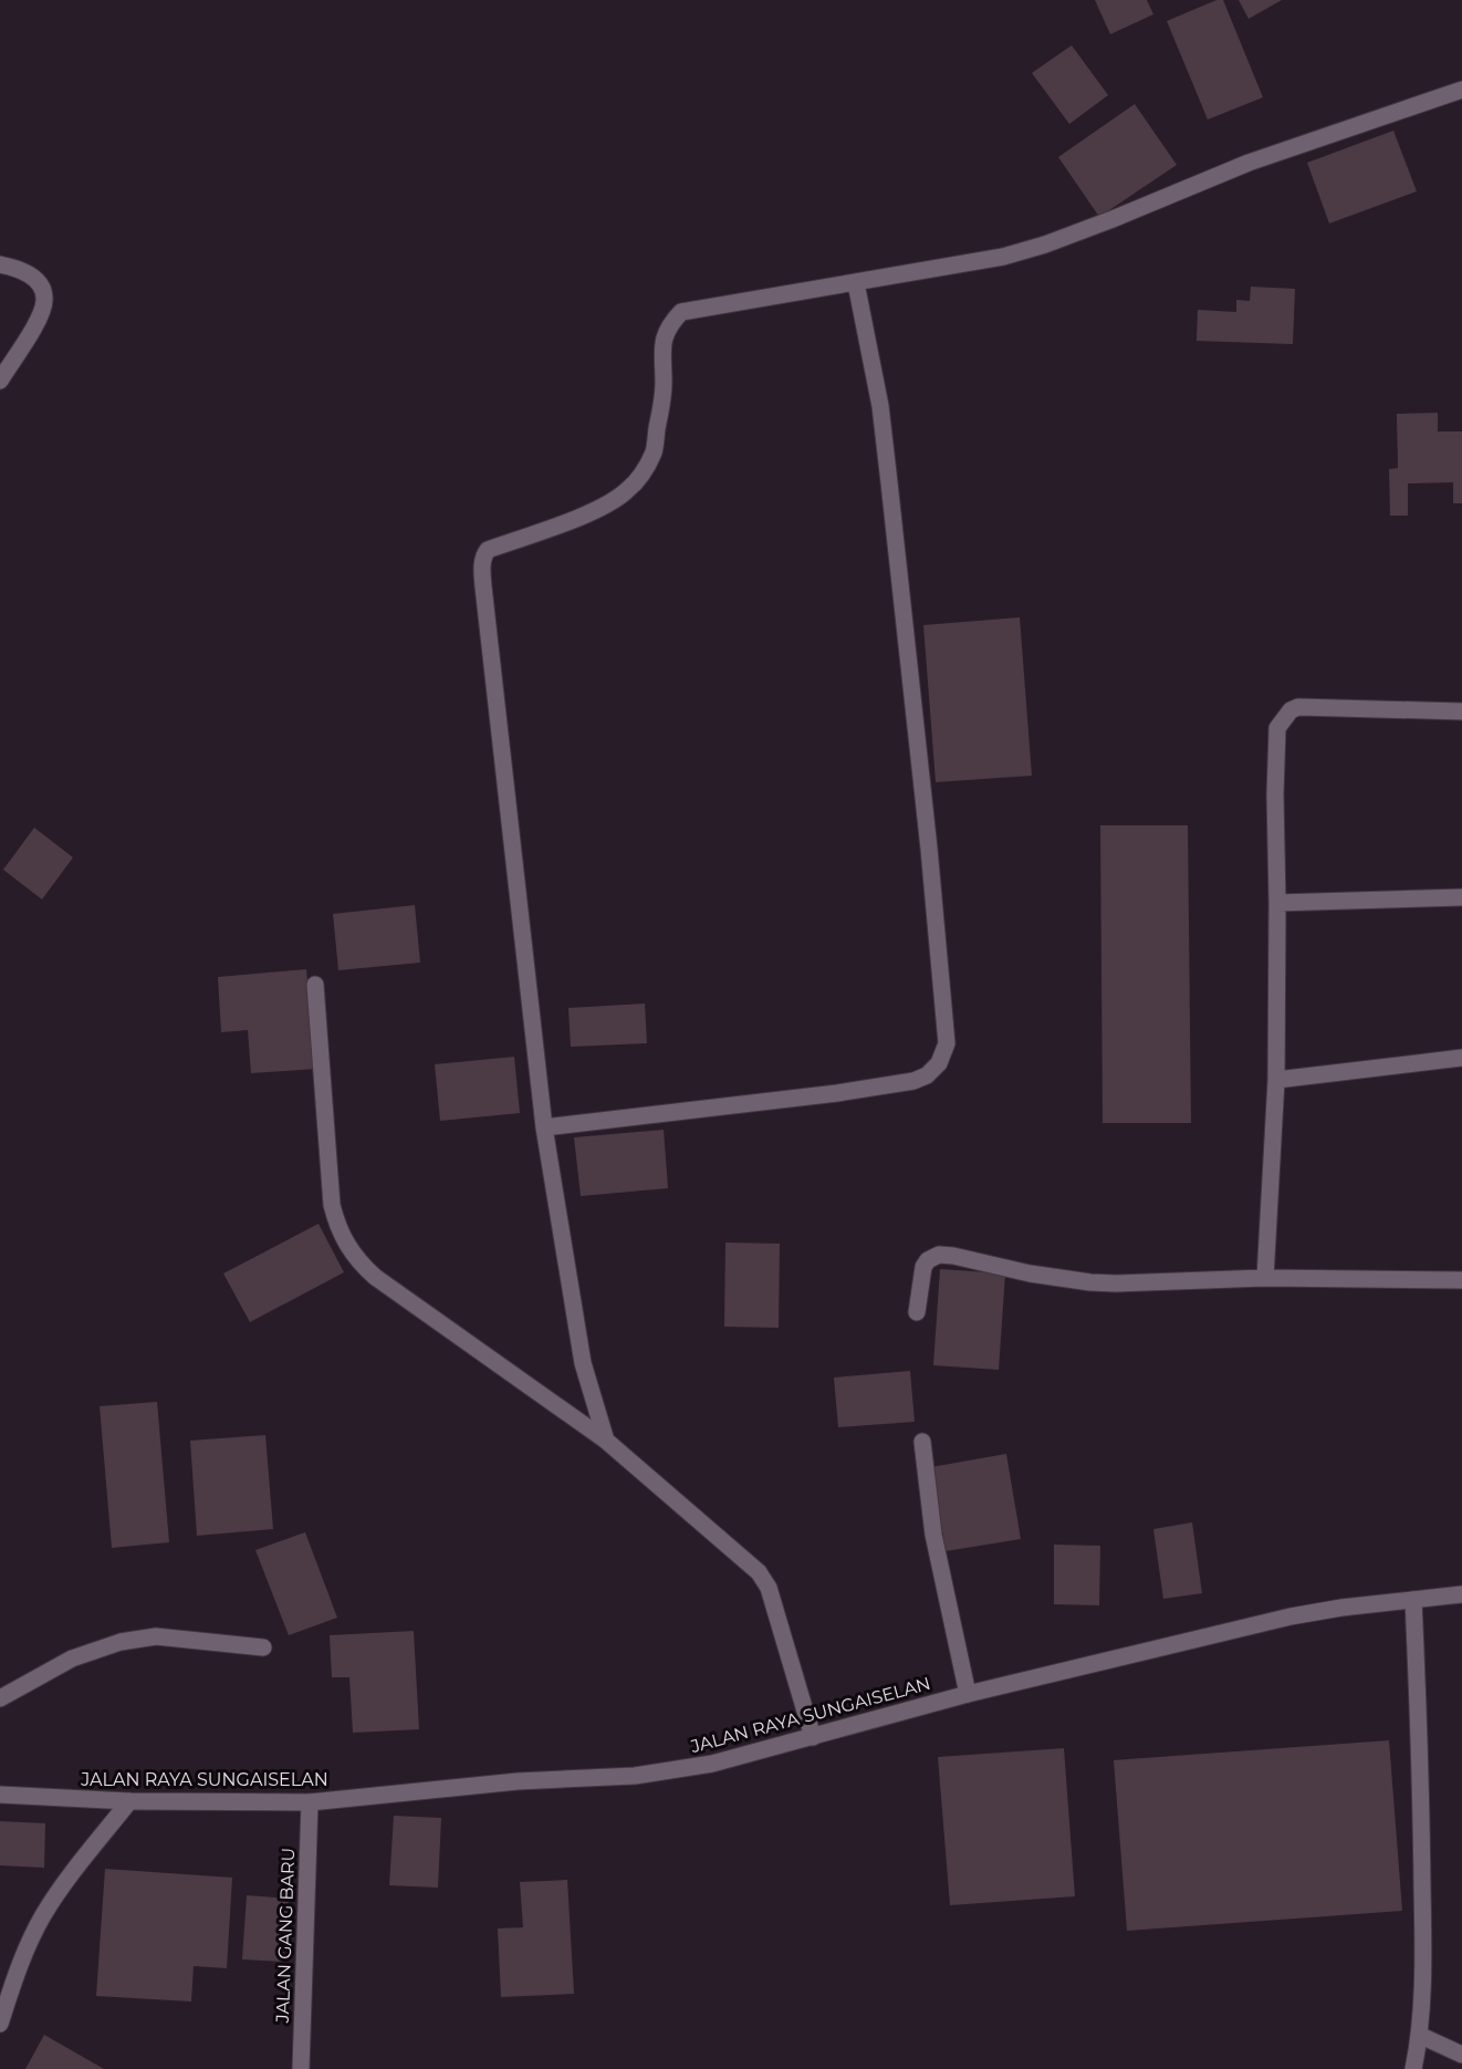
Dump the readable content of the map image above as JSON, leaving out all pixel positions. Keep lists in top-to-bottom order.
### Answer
{
  "streets": {
    "street": ["JALAN RAYA SUNGAISELAN", "JALAN GANG BARU"]
  },
  "crossings": [
    ["JALAN RAYA SUNGAISELAN", "JALAN GANG BARU"]
  ]
}
